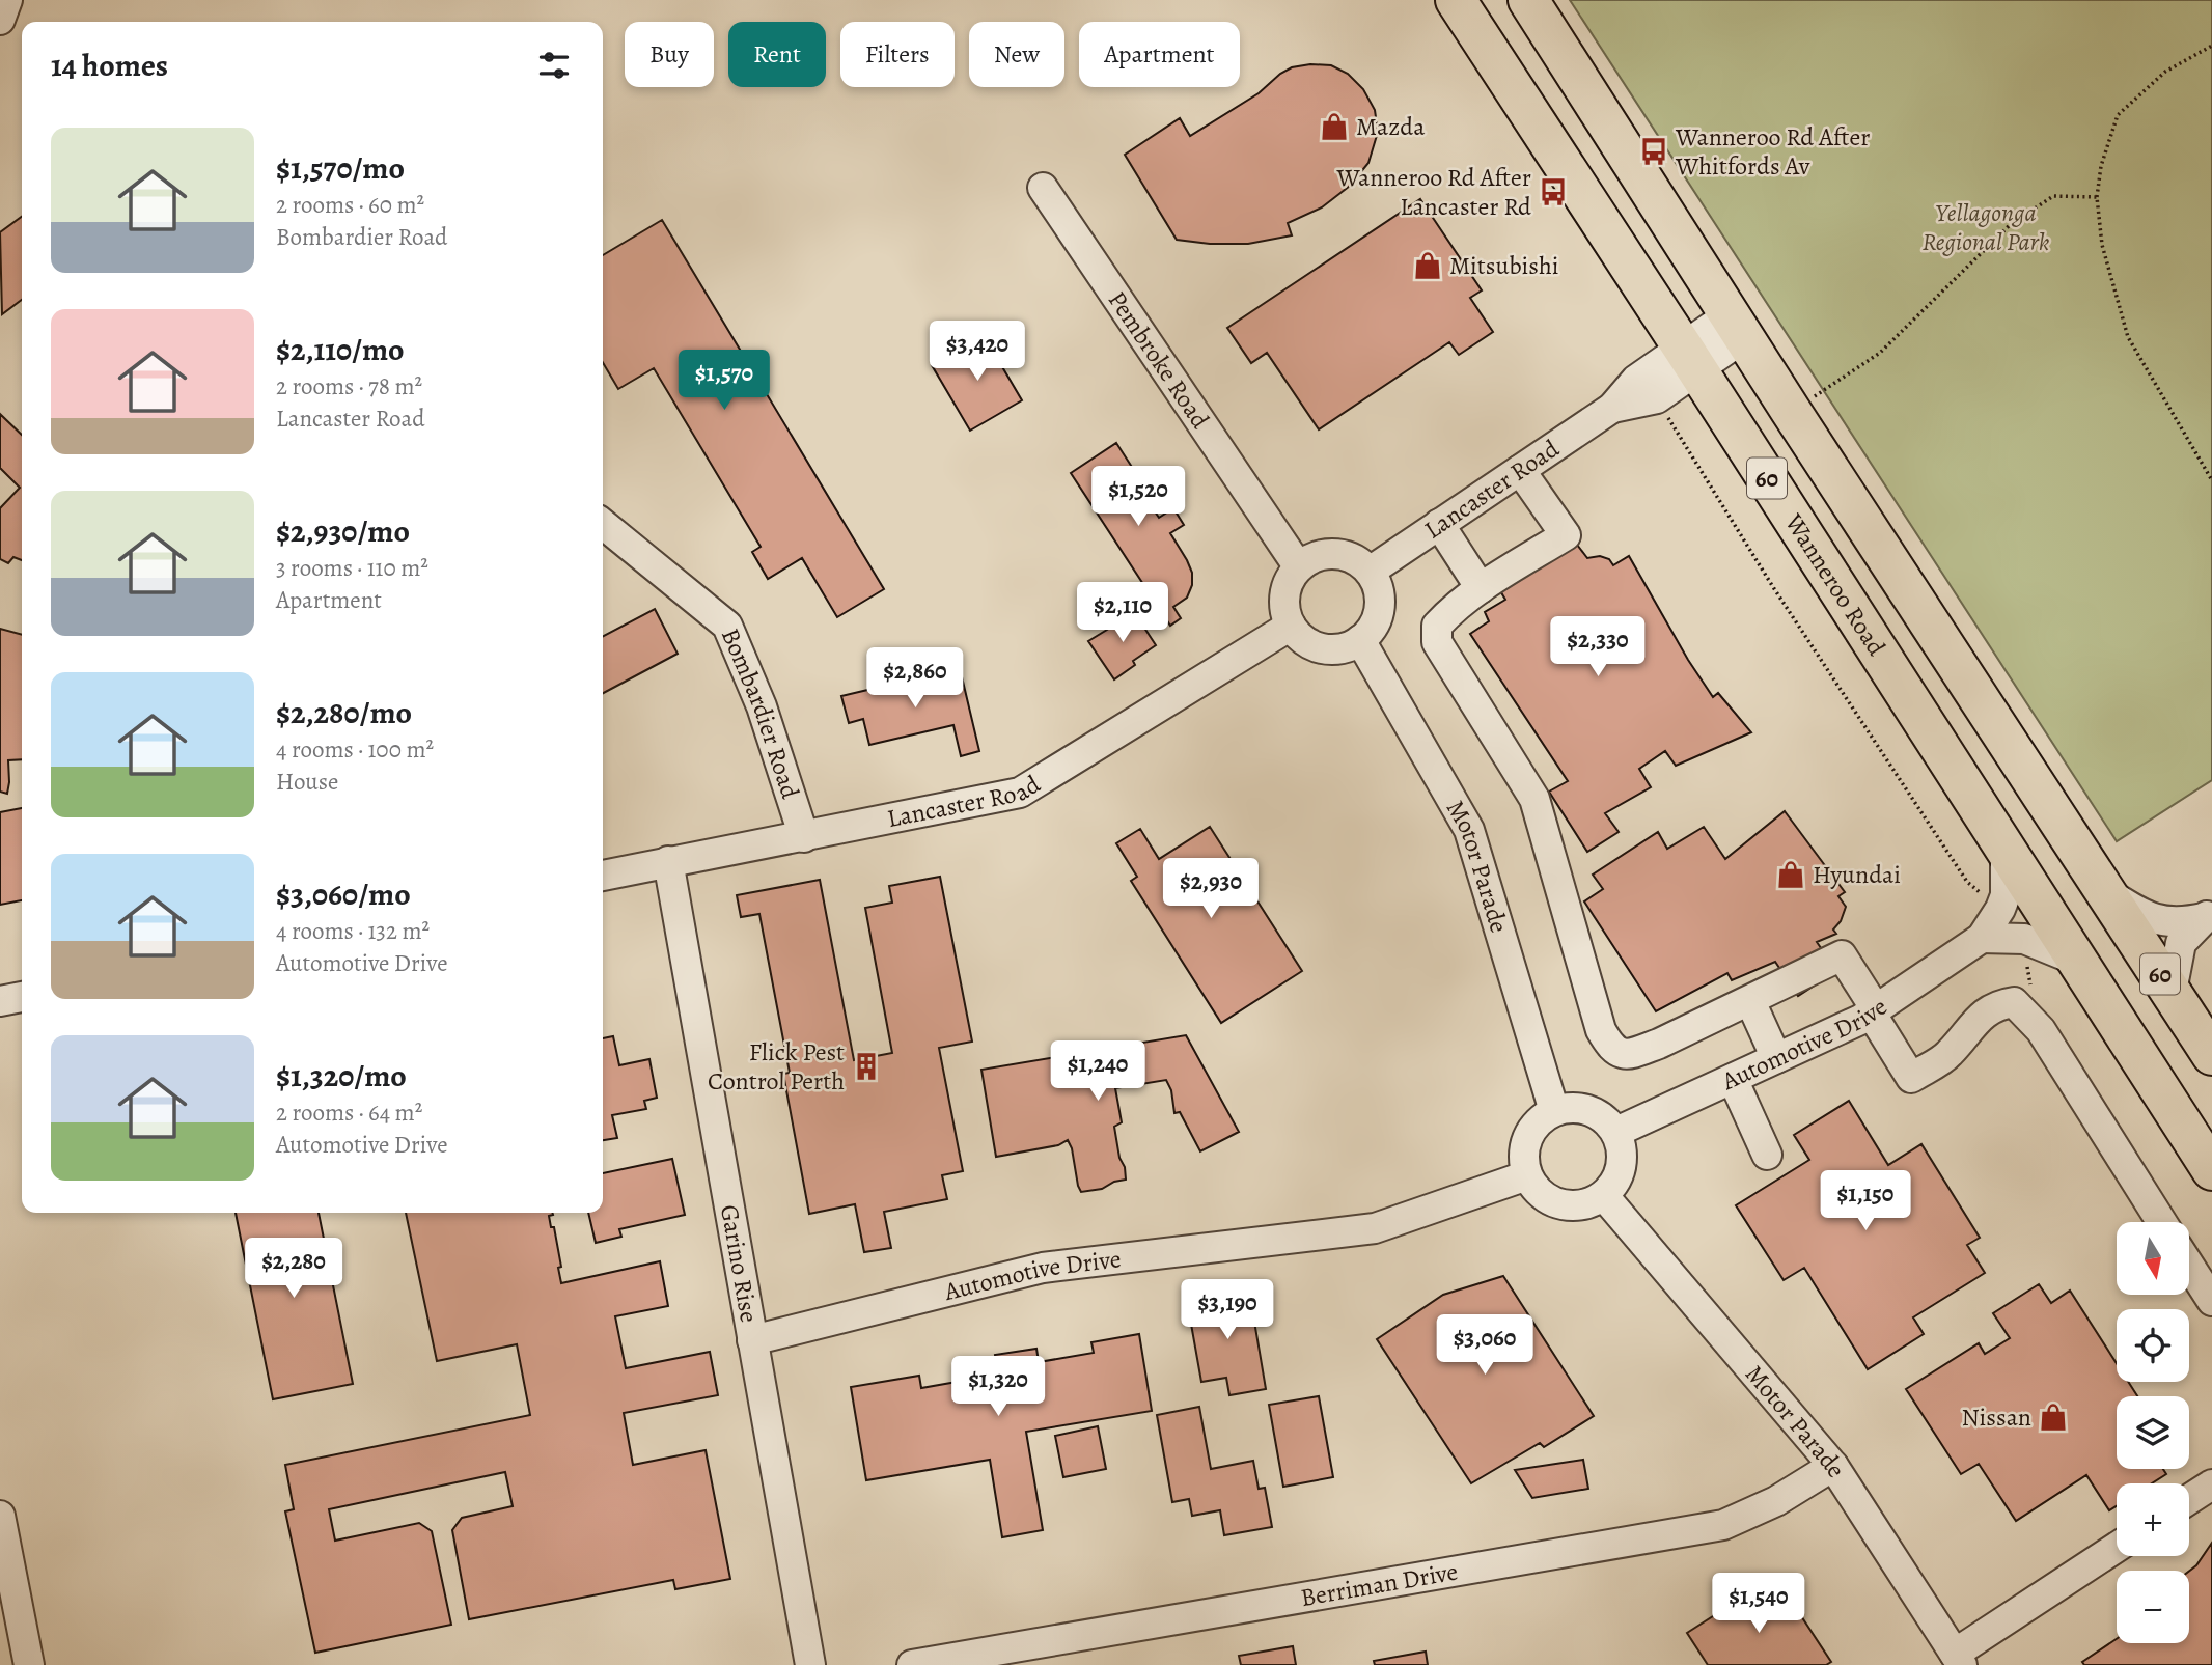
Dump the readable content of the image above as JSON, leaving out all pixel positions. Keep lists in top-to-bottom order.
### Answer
{
  "streets": {
    "highway": ["60", "Wanneroo Road"],
    "street": [
      "Pembroke Road",
      "Lancaster Road",
      "Bombardier Road",
      "Motor Parade",
      "Automotive Drive",
      "Garino Rise",
      "Berriman Drive"
    ]
  },
  "crossings": [
    ["Pembroke Road", "Lancaster Road"],
    ["Pembroke Road", "Motor Parade"],
    ["60", "Lancaster Road"],
    ["Lancaster Road", "Wanneroo Road"],
    ["Lancaster Road", "Bombardier Road"],
    ["Lancaster Road", "Motor Parade"],
    ["Lancaster Road", "Garino Rise"],
    ["Wanneroo Road", "Automotive Drive"],
    ["Motor Parade", "Automotive Drive"],
    ["Motor Parade", "Berriman Drive"],
    ["Automotive Drive", "Garino Rise"]
  ],
  "parks": ["Yellagonga Regional Park"],
  "places": {
    "shop": [
      "Mazda",
      "Mitsubishi",
      "Hyundai",
      "Nissan"
    ],
    "bus stop": ["Wanneroo Rd After Whitfords Av", "Wanneroo Rd After Lancaster Rd"],
    "building": ["Flick Pest Control Perth"]
  },
  "north": "bottom",
  "page": {
    "chip": [
      "Buy",
      "Rent",
      "Filters",
      "New",
      "Apartment"
    ],
    "heading": "14 homes",
    "list": [
      {
        "name": "$1,570/mo",
        "note": "2 rooms · 60 m² · Bombardier Road"
      },
      {
        "name": "$2,110/mo",
        "note": "2 rooms · 78 m² · Lancaster Road"
      },
      {
        "name": "$2,930/mo",
        "note": "3 rooms · 110 m² · Apartment"
      },
      {
        "name": "$2,280/mo",
        "note": "4 rooms · 100 m² · House"
      },
      {
        "name": "$3,060/mo",
        "note": "4 rooms · 132 m² · Automotive Drive"
      },
      {
        "name": "$1,320/mo",
        "note": "2 rooms · 64 m² · Automotive Drive"
      }
    ],
    "price": [
      "$3,420",
      "$1,570",
      "$1,520",
      "$2,110",
      "$2,330",
      "$2,860",
      "$2,930",
      "$1,240",
      "$1,150",
      "$2,280",
      "$3,190",
      "$3,060",
      "$1,320",
      "$1,540"
    ],
    "map_buttons": ["+", "−"]
  }
}
